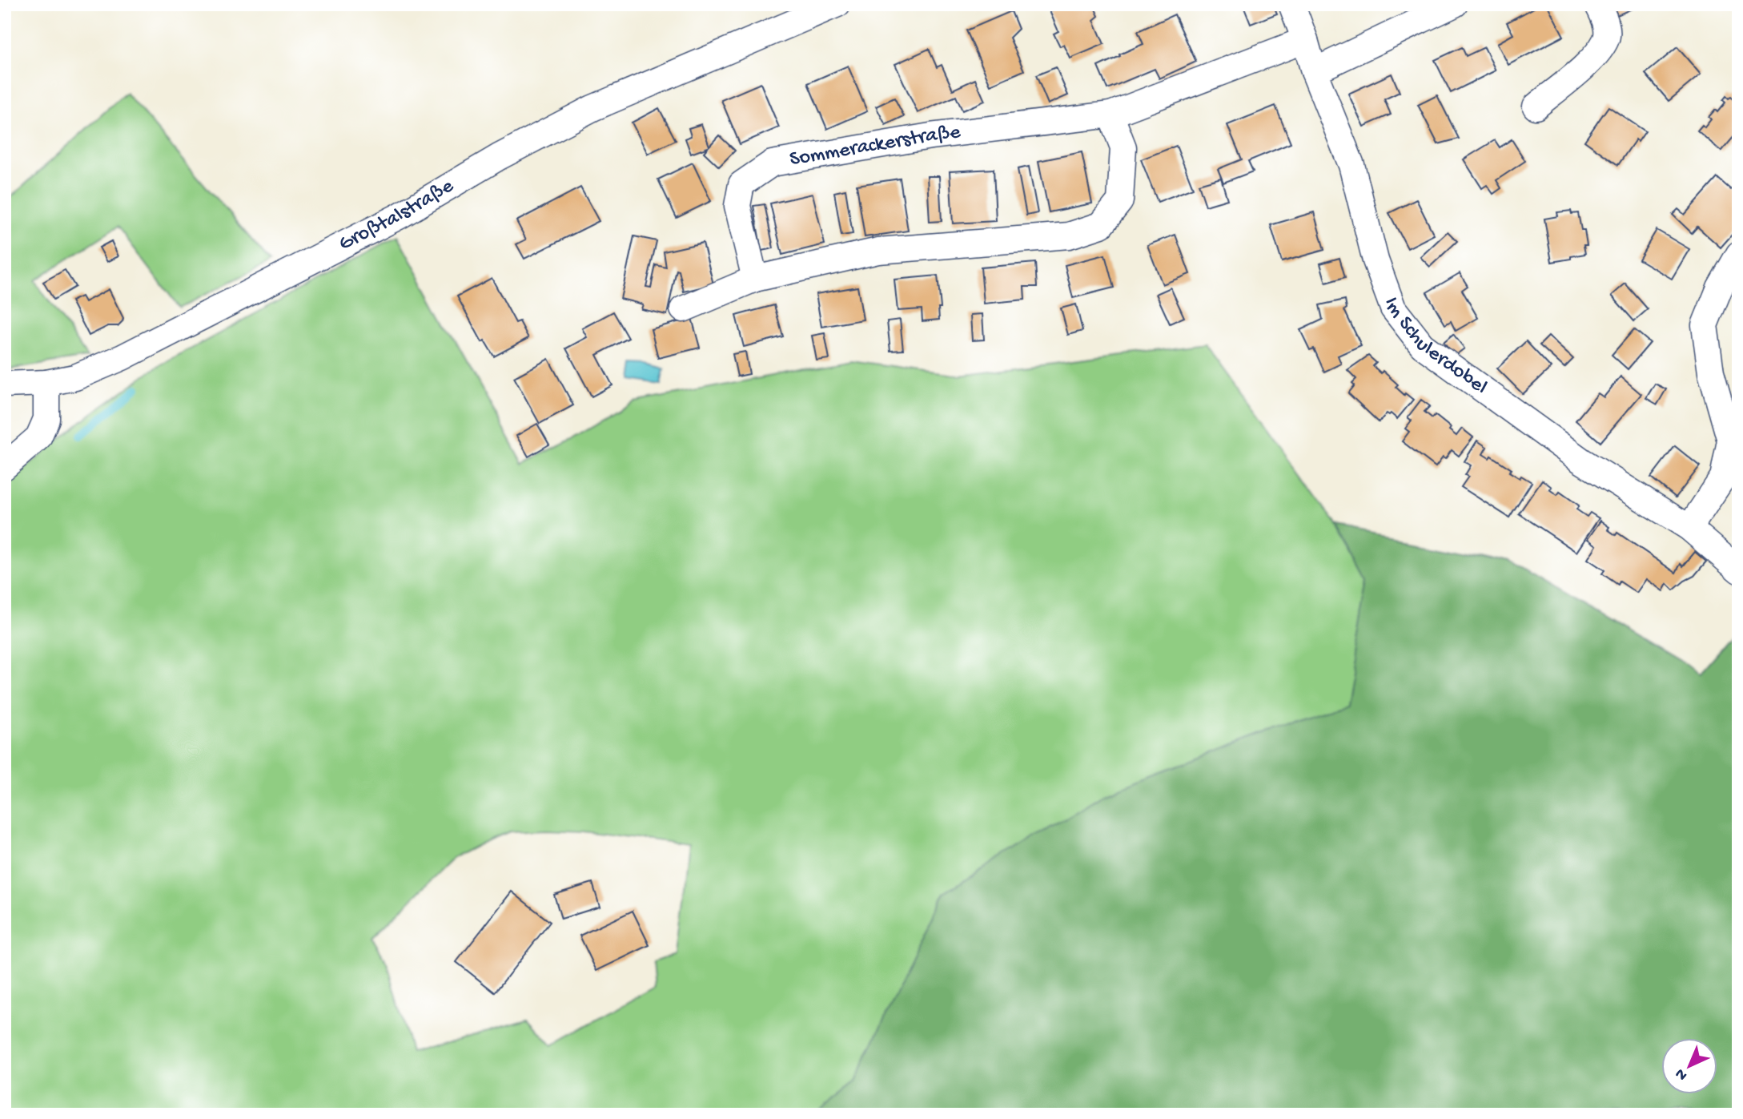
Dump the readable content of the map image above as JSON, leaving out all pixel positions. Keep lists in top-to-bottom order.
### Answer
{
  "streets": {
    "street": ["Sommerackerstraße", "Großtalstraße", "Im Schulerdobel"]
  },
  "crossings": [
    ["Sommerackerstraße", "Im Schulerdobel"]
  ],
  "north": "bottom left"
}
